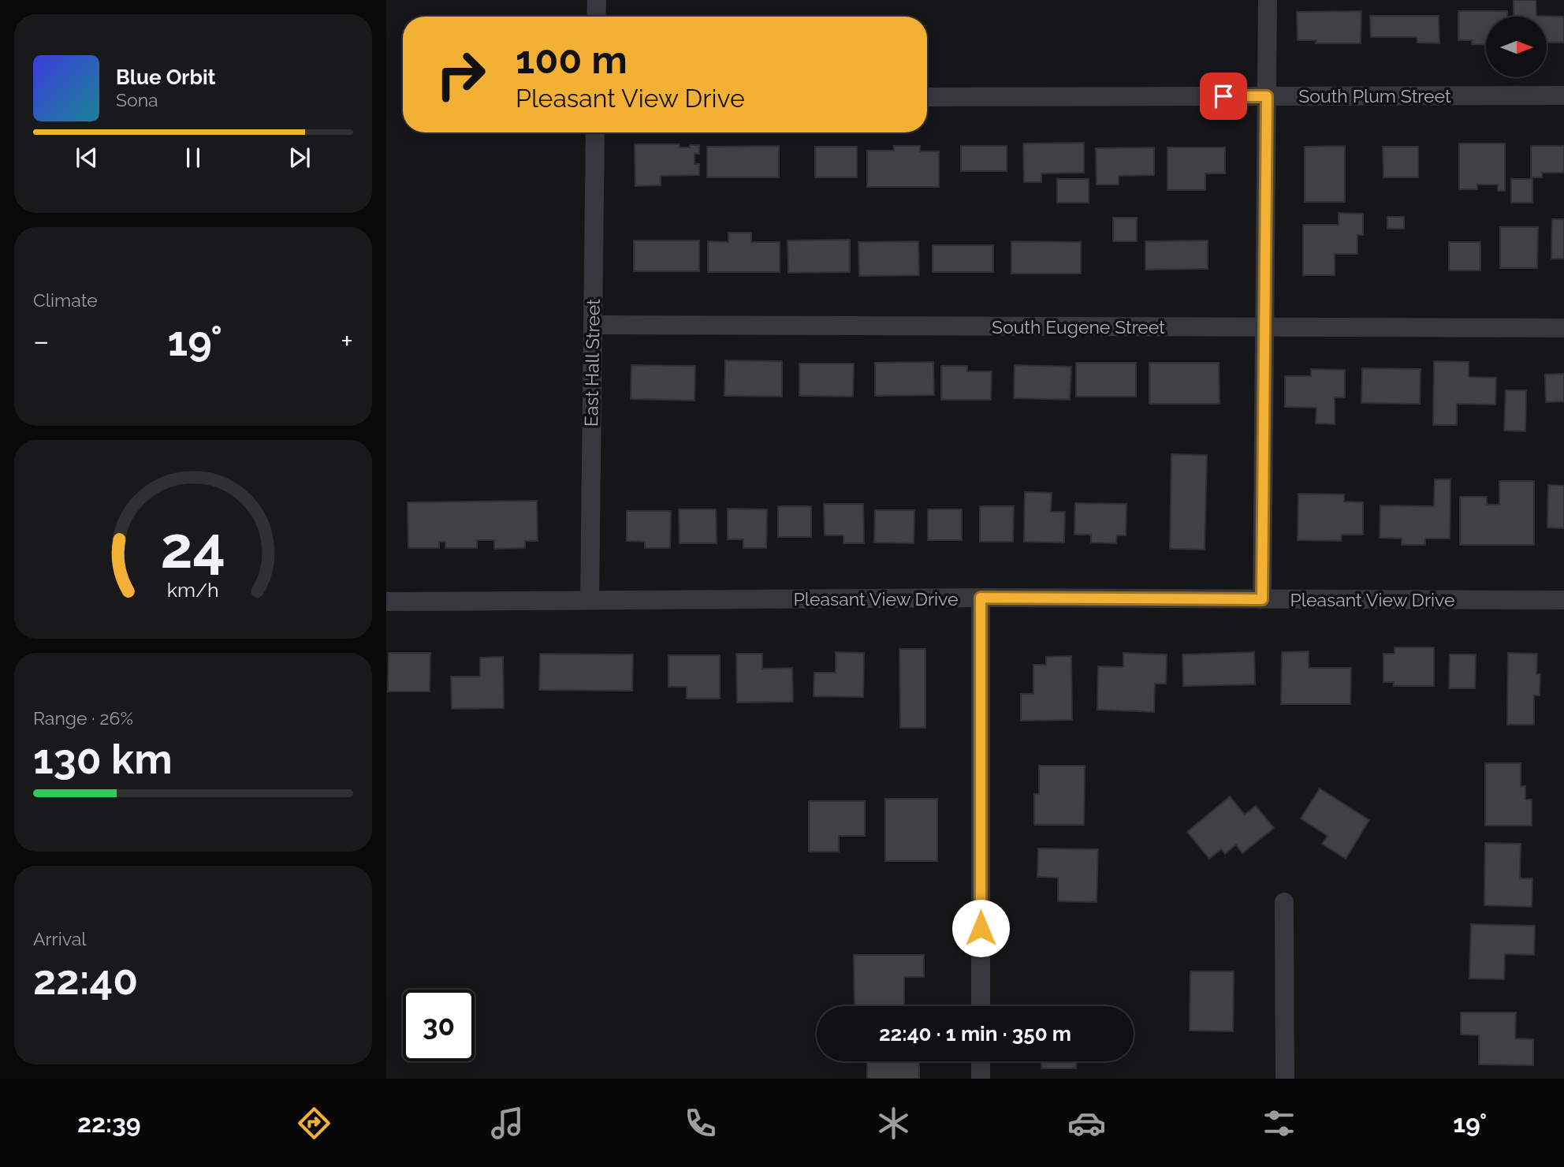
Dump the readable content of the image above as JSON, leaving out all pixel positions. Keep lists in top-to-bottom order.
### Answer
{
  "streets": {
    "street": [
      "South Plum Street",
      "South Eugene Street",
      "East Hall Street",
      "Pleasant View Drive"
    ]
  },
  "crossings": [
    ["South Eugene Street", "East Hall Street"],
    ["East Hall Street", "Pleasant View Drive"]
  ],
  "north": "right",
  "page": {
    "turn": ["100 m", "Pleasant View Drive"],
    "song": ["Blue Orbit", "Sona"],
    "tile": [
      "Climate",
      ["Range · 26%", "130 km"],
      ["Arrival", "22:40"]
    ],
    "heat": ["−", "19°", "+"],
    "limit": "30",
    "trip": "22:40 · 1 min · 350 m",
    "tabs": ["22:39", "19°"],
    "gauge": ["24", "km/h"]
  }
}
